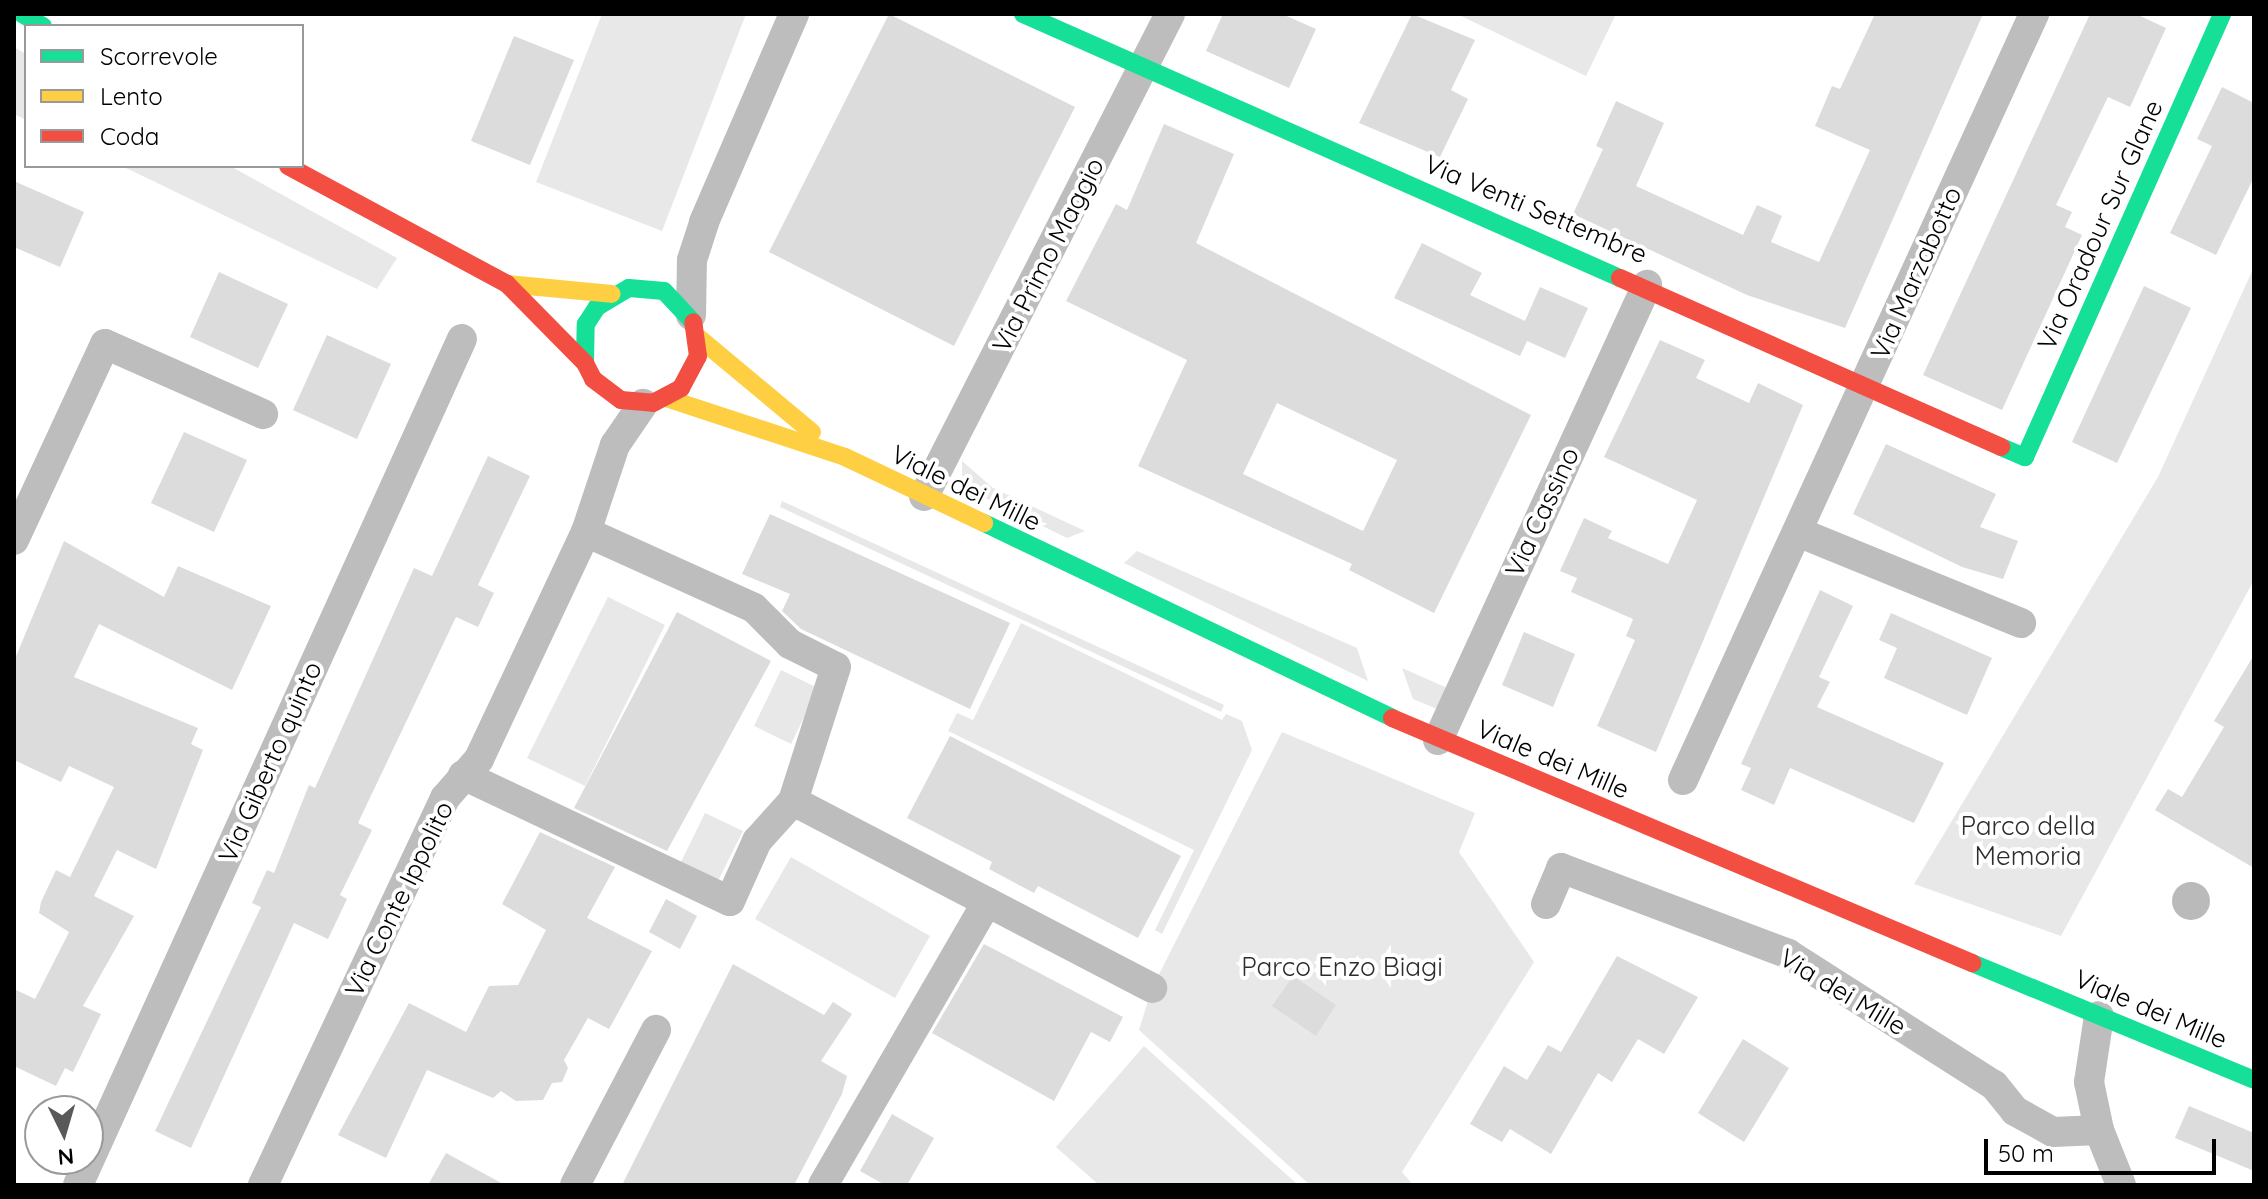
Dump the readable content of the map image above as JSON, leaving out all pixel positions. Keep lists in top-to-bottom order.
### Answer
{
  "streets": {
    "main road": ["Via Venti Settembre", "Via Oradour Sur Glane", "Viale dei Mille"],
    "street": [
      "Via Primo Maggio",
      "Via Marzabotto",
      "Via Cassino",
      "Via Giberto quinto",
      "Via Conte Ippolito",
      "Via dei Mille"
    ]
  },
  "crossings": [
    ["Via Venti Settembre", "Via Oradour Sur Glane"],
    ["Via Venti Settembre", "Via Primo Maggio"],
    ["Via Venti Settembre", "Via Marzabotto"],
    ["Via Venti Settembre", "Via Cassino"],
    ["Via Primo Maggio", "Viale dei Mille"],
    ["Viale dei Mille", "Via Cassino"],
    ["Viale dei Mille", "Via Conte Ippolito"]
  ],
  "parks": ["Parco della Memoria", "Parco Enzo Biagi"],
  "legend": ["Scorrevole", "Lento", "Coda"],
  "scale_bar": "50 m",
  "north": "bottom"
}
